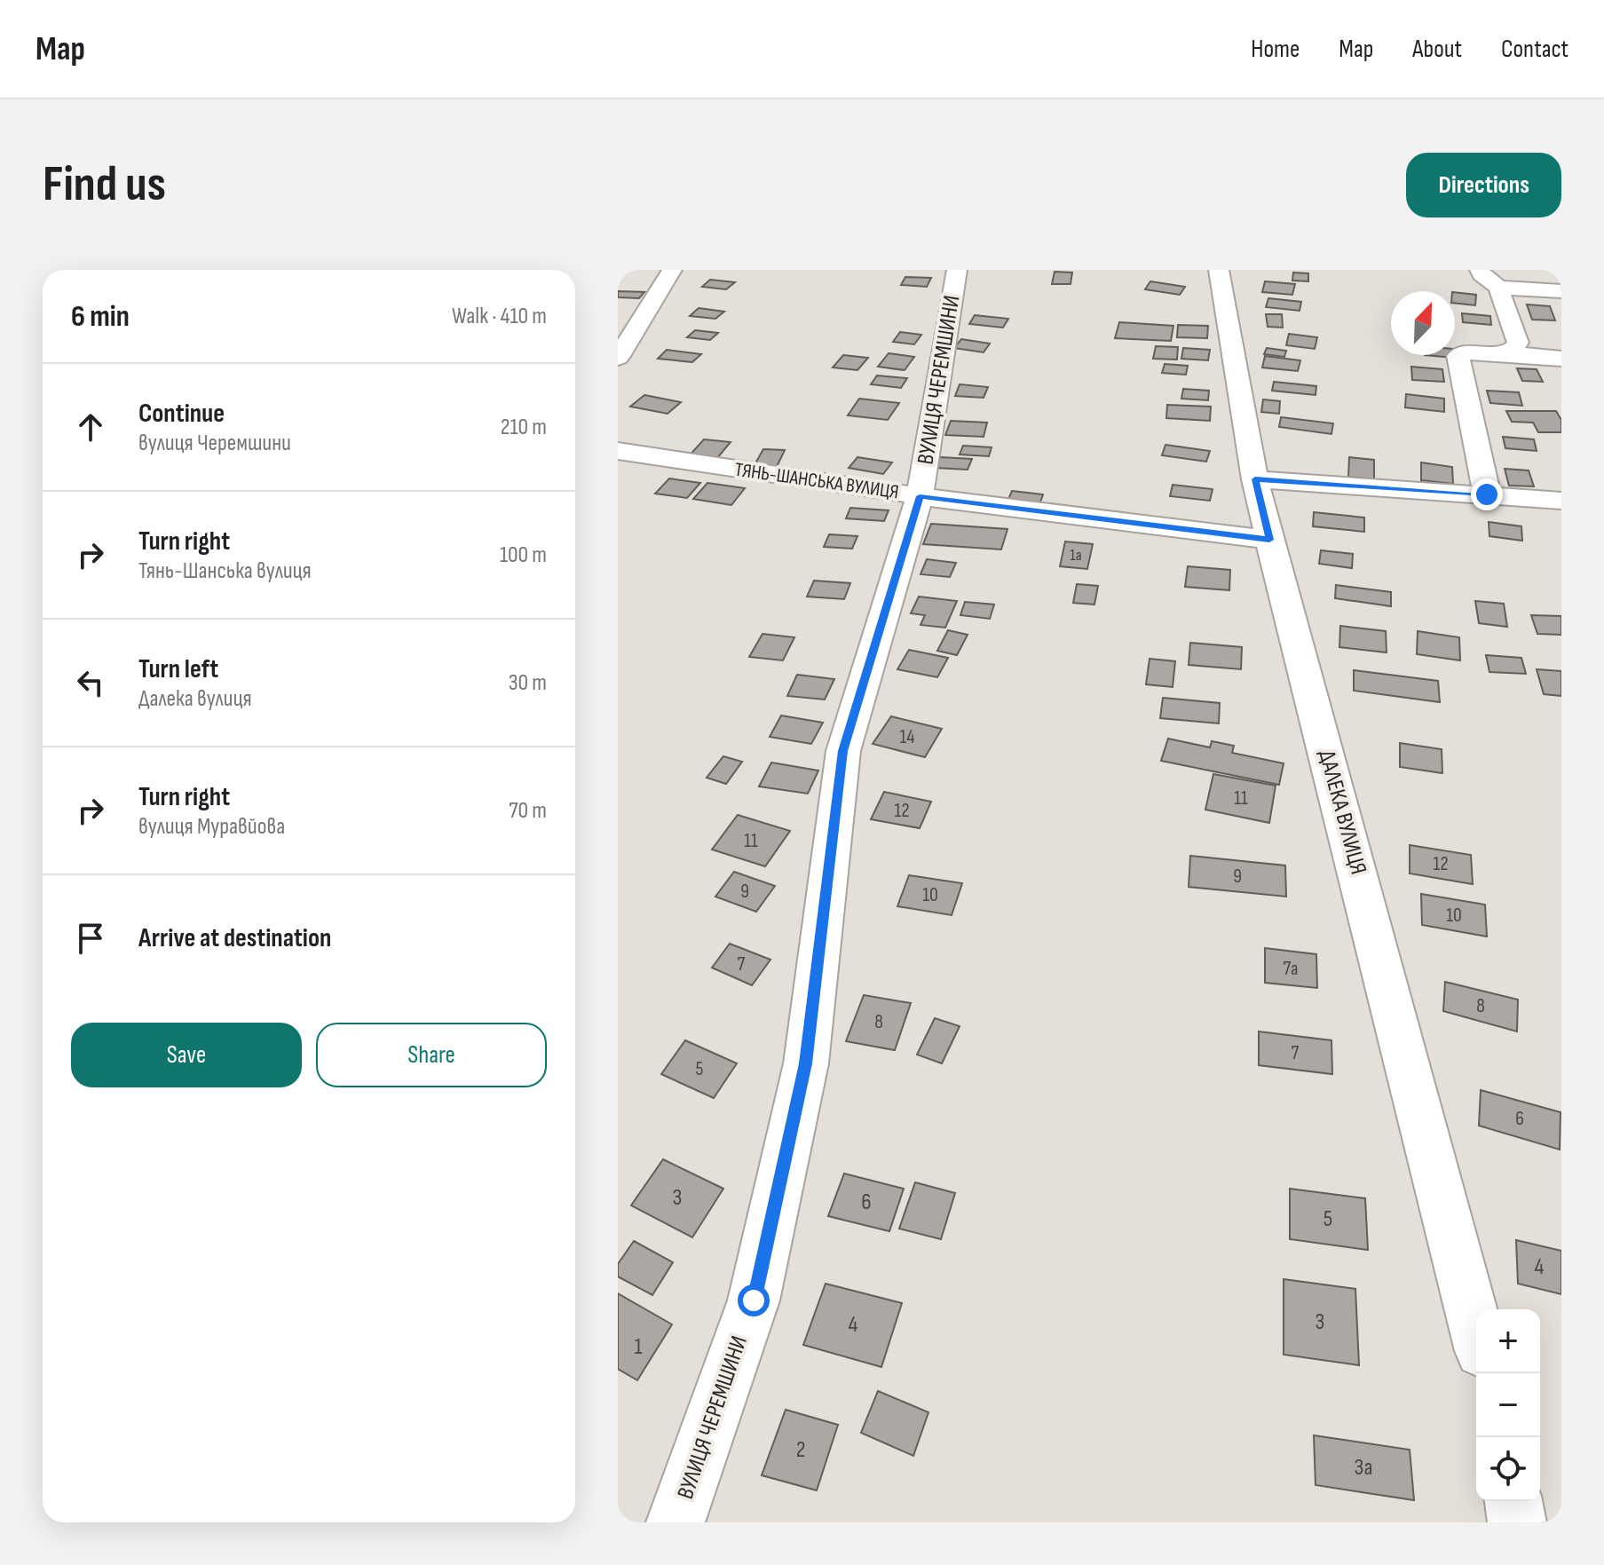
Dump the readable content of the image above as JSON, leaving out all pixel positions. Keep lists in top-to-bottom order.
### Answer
{
  "streets": {
    "street": ["ВУЛИЦЯ ЧЕРЕМШИНИ", "ТЯНЬ-ШАНСЬКА ВУЛИЦЯ", "ДАЛЕКА ВУЛИЦЯ"]
  },
  "crossings": [
    ["ВУЛИЦЯ ЧЕРЕМШИНИ", "ТЯНЬ-ШАНСЬКА ВУЛИЦЯ"],
    ["ТЯНЬ-ШАНСЬКА ВУЛИЦЯ", "ДАЛЕКА ВУЛИЦЯ"]
  ],
  "house_numbers": [
    "1а",
    "14",
    "11",
    "12",
    "11",
    "12",
    "9",
    "9",
    "10",
    "10",
    "7",
    "7а",
    "8",
    "8",
    "7",
    "5",
    "6",
    "3",
    "6",
    "5",
    "4",
    "3",
    "4",
    "1",
    "2",
    "3а"
  ],
  "north": "top right",
  "page": {
    "header": "Map",
    "nav": [
      "Home",
      "Map",
      "About",
      "Contact"
    ],
    "buttons": [
      "Directions",
      ["Save", "Share"]
    ],
    "title": "Find us",
    "heading": ["6 min", "Walk · 410 m"],
    "list": [
      ["Continue", "вулиця Черемшини", "210 m"],
      ["Turn right", "Тянь-Шанська вулиця", "100 m"],
      ["Turn left", "Далека вулиця", "30 m"],
      ["Turn right", "вулиця Муравйова", "70 m"],
      "Arrive at destination"
    ],
    "map_buttons": ["+", "−"]
  }
}
